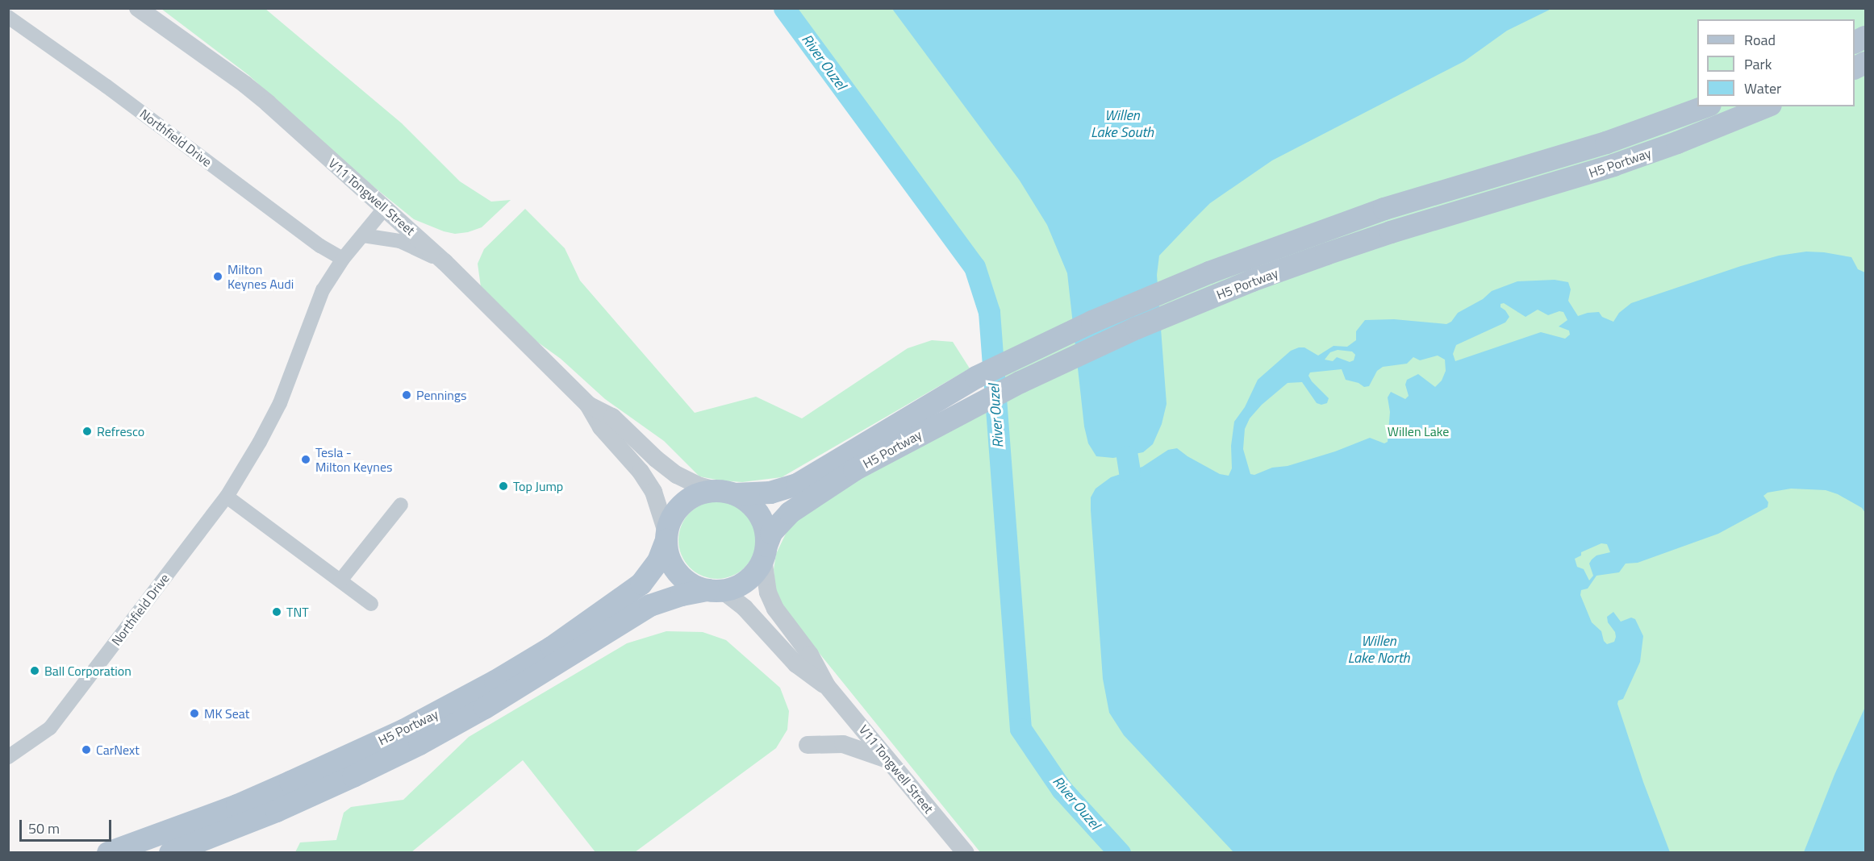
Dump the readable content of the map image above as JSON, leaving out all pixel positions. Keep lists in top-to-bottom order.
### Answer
{
  "streets": {
    "main road": ["H5 Portway"],
    "street": ["Northfield Drive", "V11 Tongwell Street"]
  },
  "crossings": [
    ["Northfield Drive", "V11 Tongwell Street"],
    ["H5 Portway", "V11 Tongwell Street"]
  ],
  "water": ["River Ouzel", "Willen Lake South", "Willen Lake North"],
  "parks": ["Willen Lake"],
  "places": [
    "Milton Keynes Audi",
    "Pennings",
    "Refresco",
    "Tesla - Milton Keynes",
    "Top Jump",
    "TNT",
    "Ball Corporation",
    "MK Seat",
    "CarNext"
  ],
  "legend": ["Road", "Park", "Water"],
  "scale_bar": "50 m"
}
